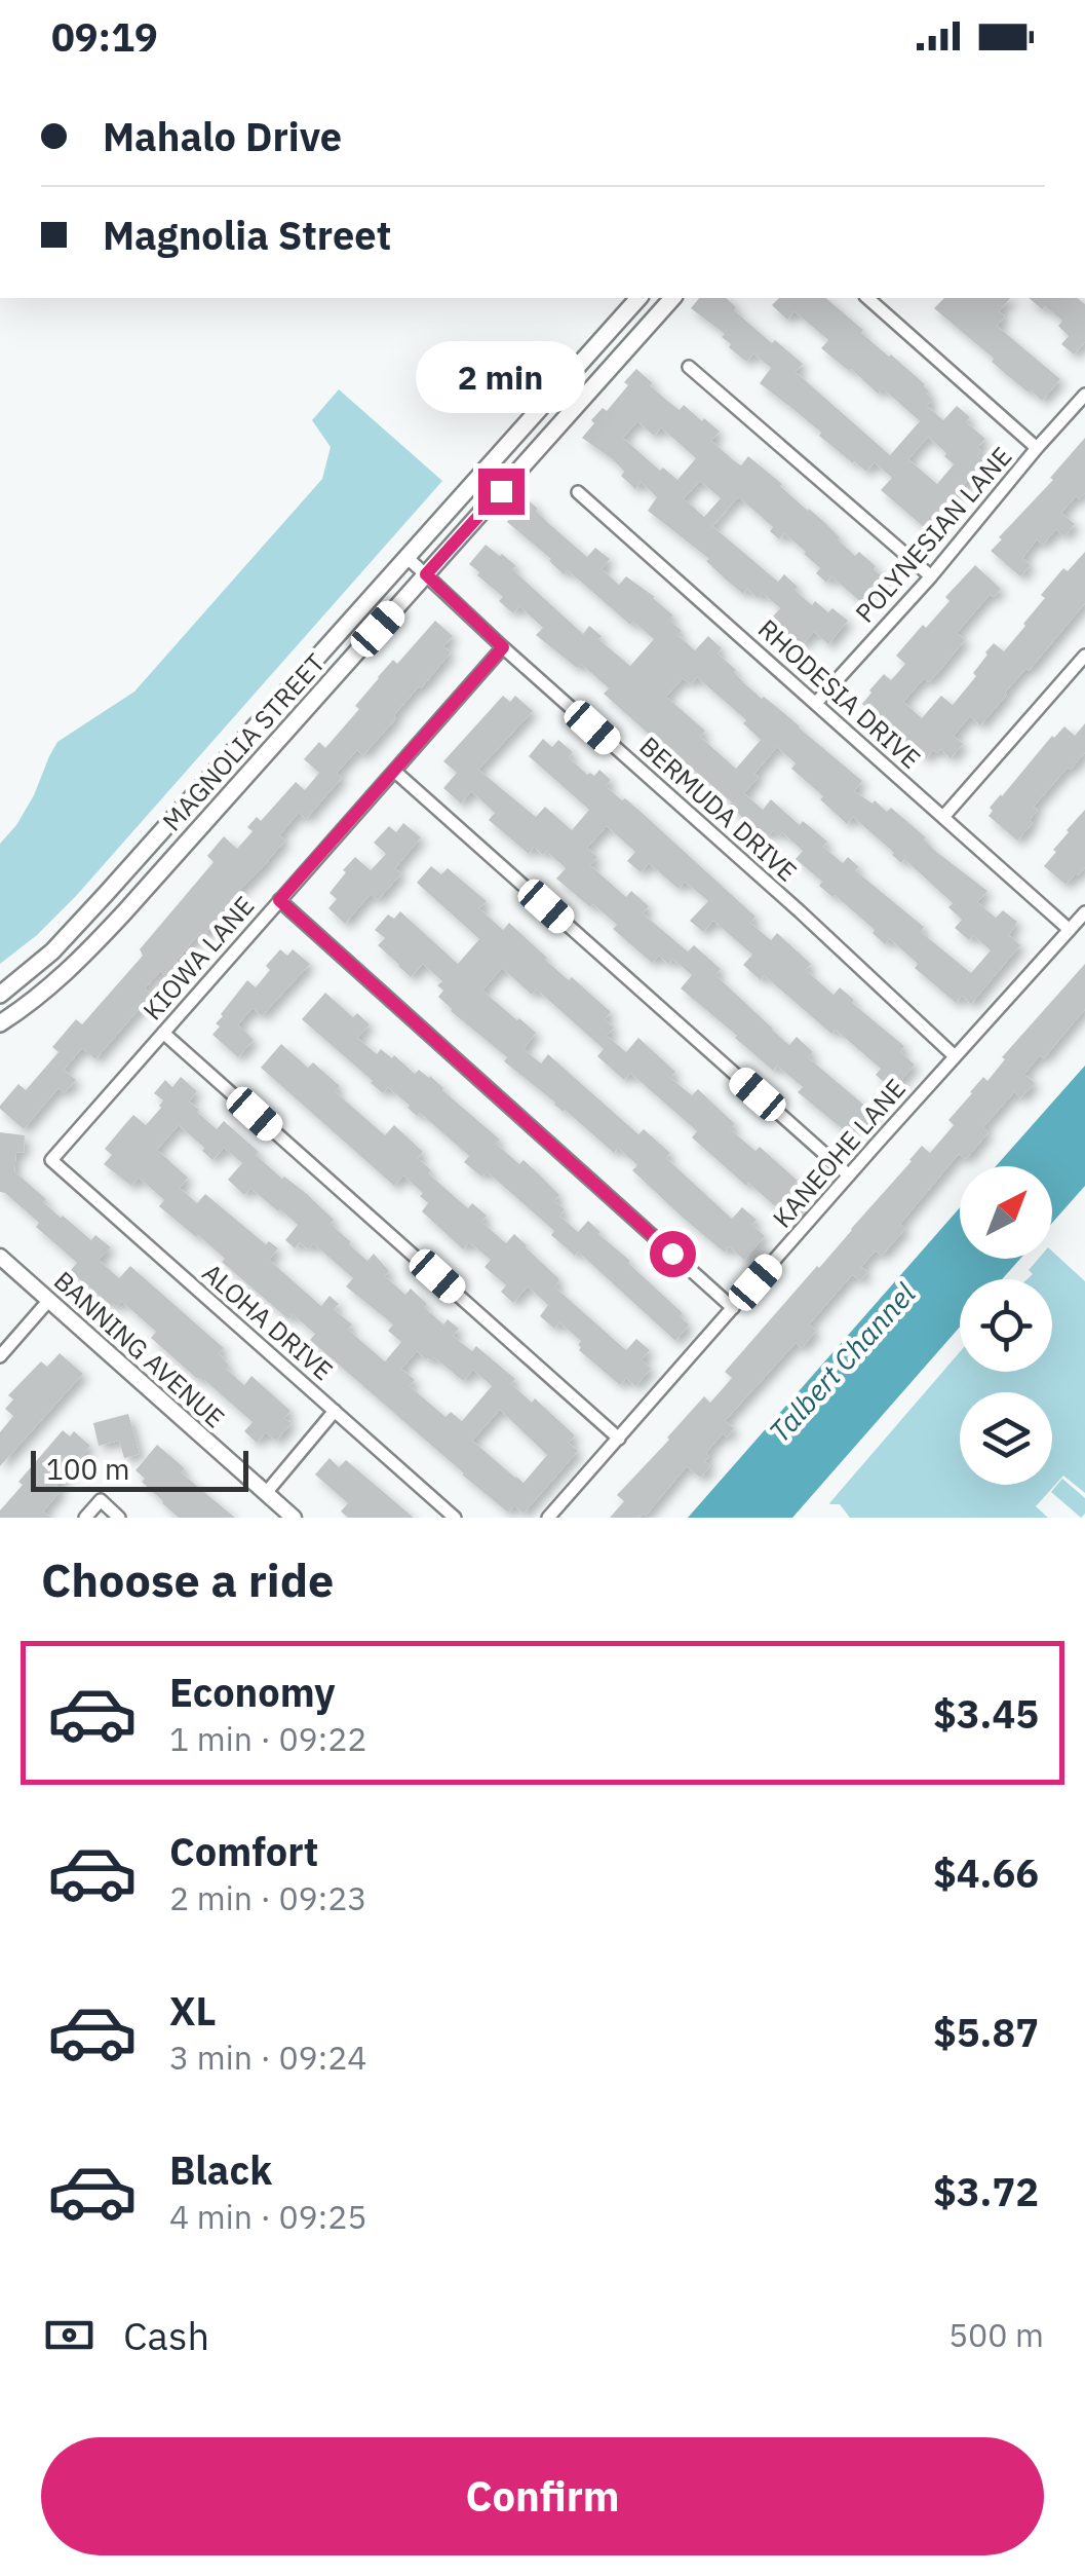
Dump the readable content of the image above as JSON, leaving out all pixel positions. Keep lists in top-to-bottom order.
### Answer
{
  "streets": {
    "main road": ["MAGNOLIA STREET"],
    "street": [
      "POLYNESIAN LANE",
      "RHODESIA DRIVE",
      "BERMUDA DRIVE",
      "KIOWA LANE",
      "KANEOHE LANE",
      "ALOHA DRIVE",
      "BANNING AVENUE"
    ]
  },
  "crossings": [
    ["POLYNESIAN LANE", "RHODESIA DRIVE"],
    ["RHODESIA DRIVE", "KANEOHE LANE"],
    ["MAGNOLIA STREET", "BERMUDA DRIVE"],
    ["BERMUDA DRIVE", "KIOWA LANE"],
    ["BERMUDA DRIVE", "KANEOHE LANE"],
    ["KIOWA LANE", "ALOHA DRIVE"]
  ],
  "water": ["Talbert Channel"],
  "scale_bar": "100 m",
  "north": "top right",
  "page": {
    "status": "09:19",
    "banner": ["Mahalo Drive", "Magnolia Street"],
    "bubble": "2 min",
    "scale": "100 m",
    "heading": "Choose a ride",
    "list": [
      {
        "name": "Economy",
        "note": "1 min · 09:22",
        "value": "$3.45"
      },
      {
        "name": "Comfort",
        "note": "2 min · 09:23",
        "value": "$4.66"
      },
      {
        "name": "XL",
        "note": "3 min · 09:24",
        "value": "$5.87"
      },
      {
        "name": "Black",
        "note": "4 min · 09:25",
        "value": "$3.72"
      }
    ],
    "pay": ["Cash", "500 m"],
    "buttons": "Confirm"
  }
}
